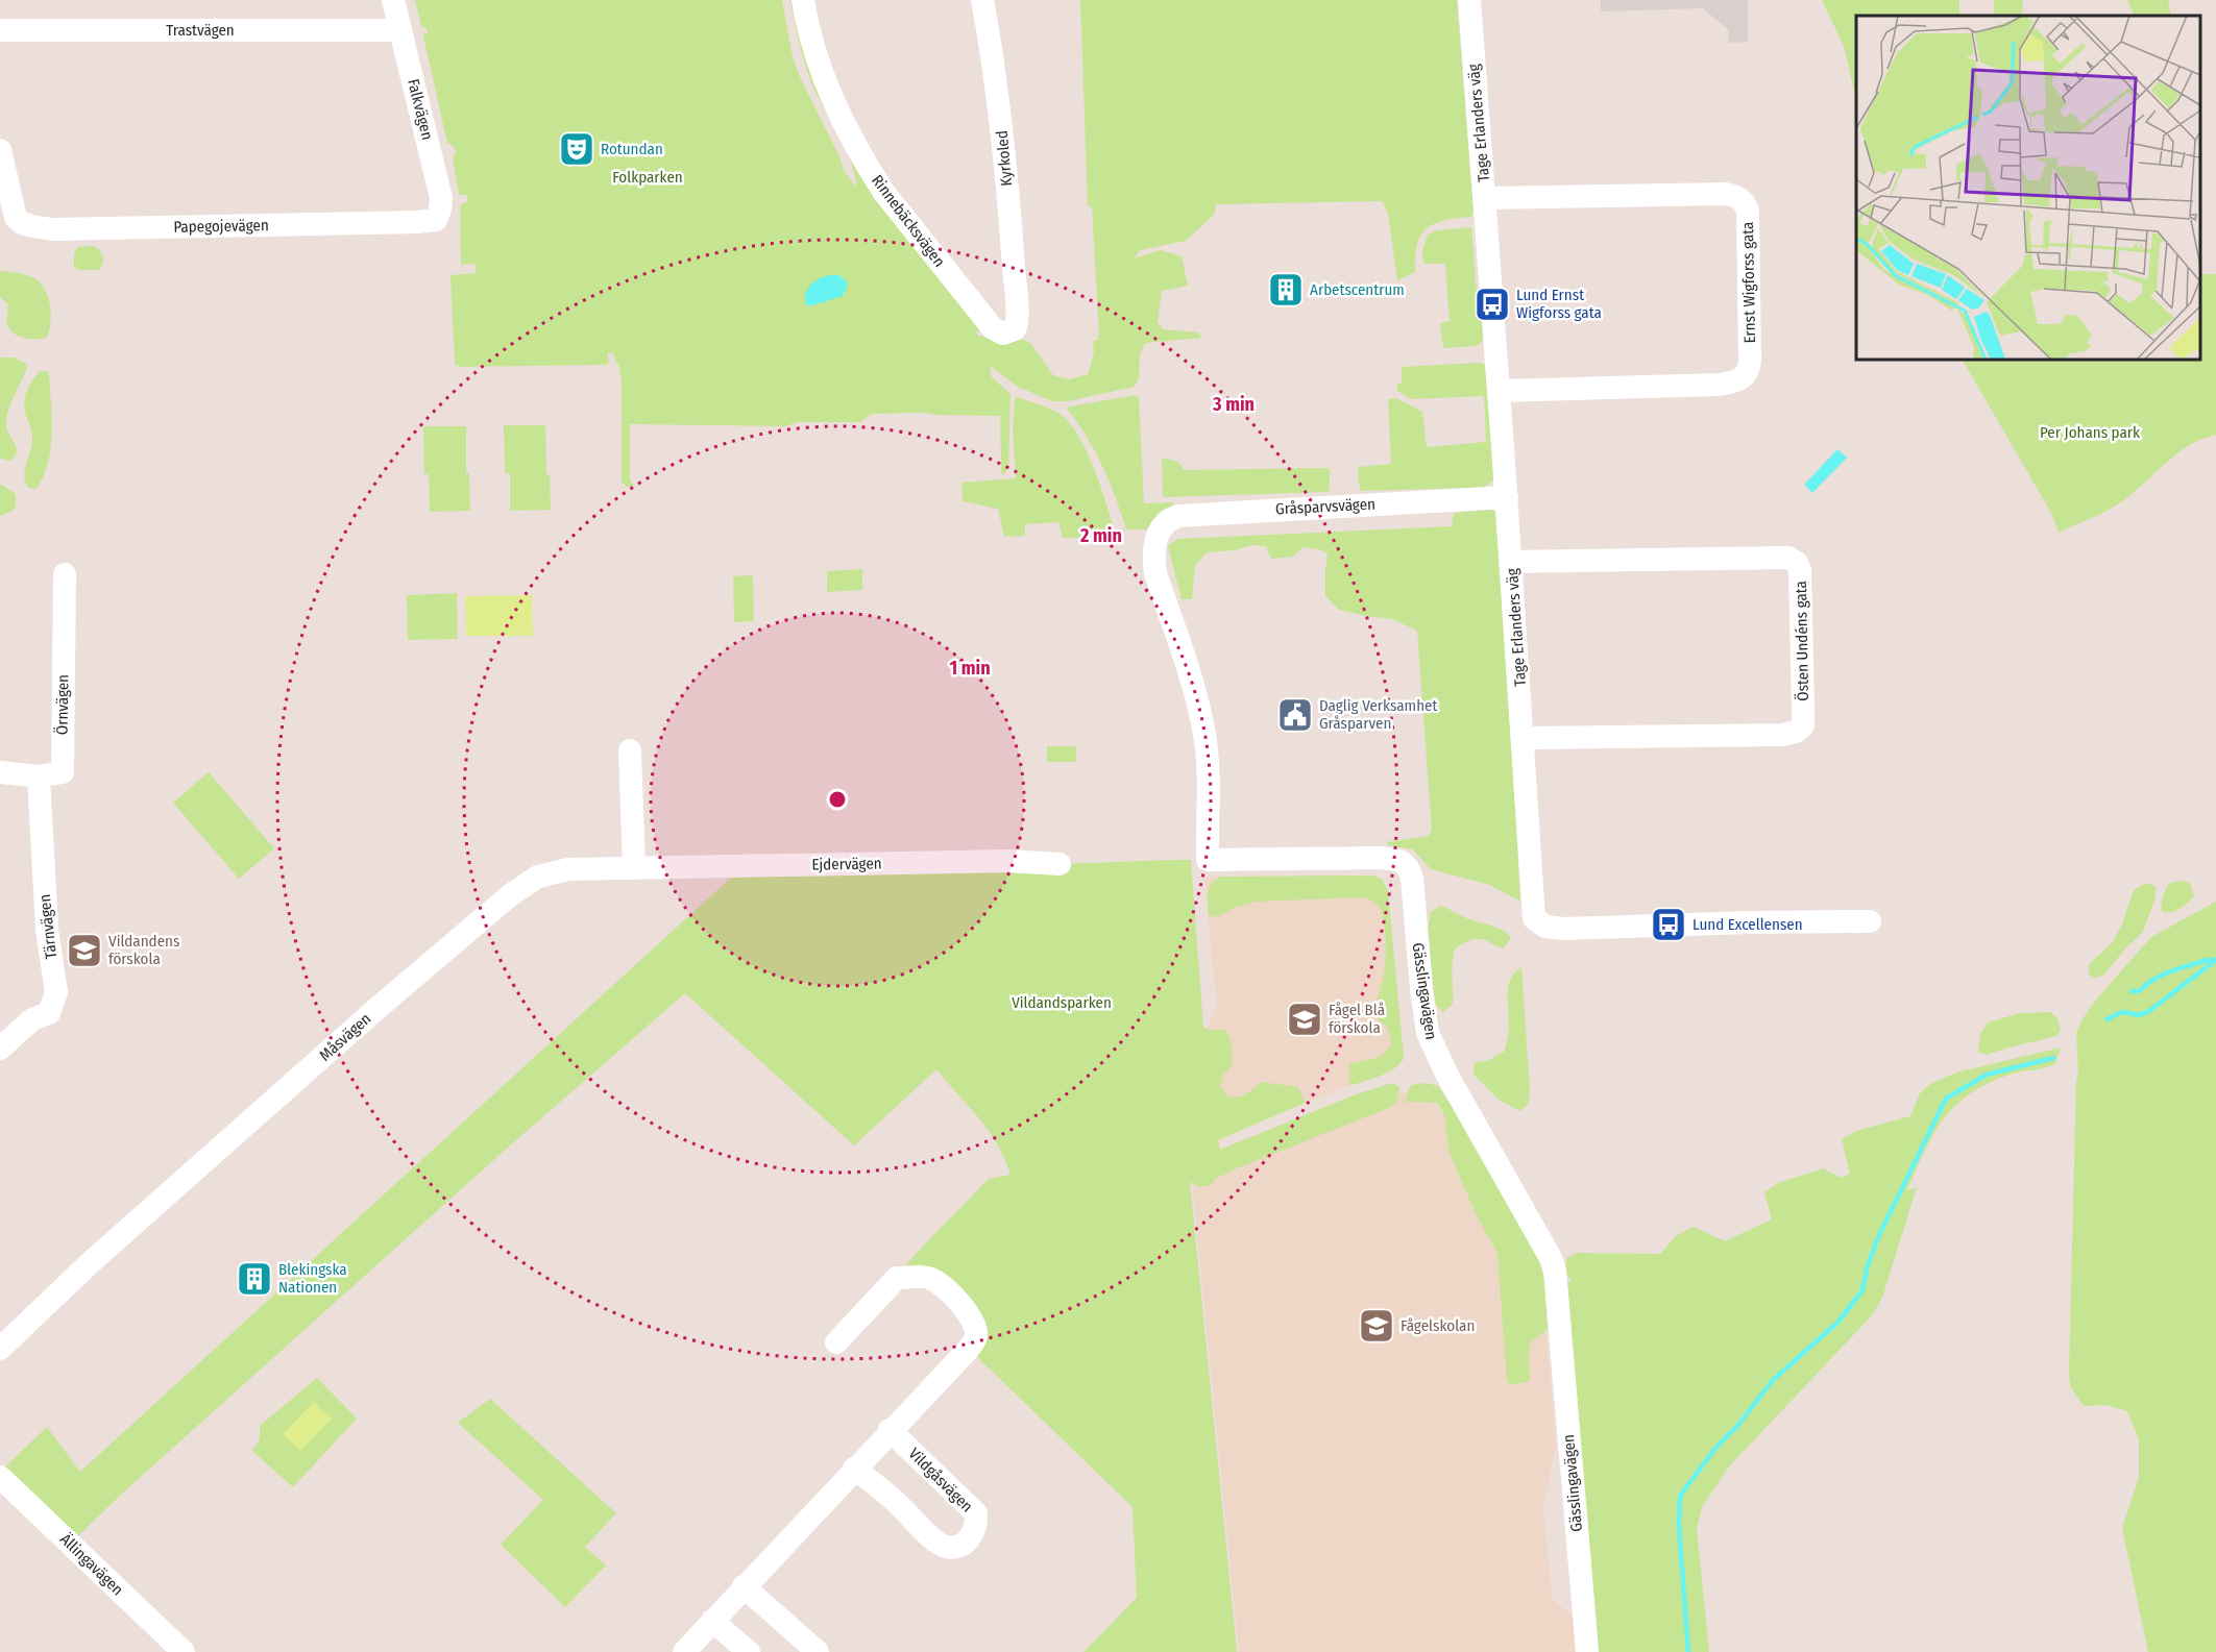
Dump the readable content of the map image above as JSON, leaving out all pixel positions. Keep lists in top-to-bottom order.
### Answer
{
  "streets": {
    "street": [
      "Trastvägen",
      "Falkvägen",
      "Tage Erlanders väg",
      "Kyrkoled",
      "Rinnebäcksvägen",
      "Papegojevägen",
      "Ernst Wigforss gata",
      "Gråsparvsvägen",
      "Östen Undéns gata",
      "Örnvägen",
      "Ejdervägen",
      "Tärnvägen",
      "Gässlingavägen",
      "Måsvägen",
      "Vildgåsvägen",
      "Ällingavägen"
    ]
  },
  "crossings": [
    ["Trastvägen", "Falkvägen"],
    ["Falkvägen", "Papegojevägen"],
    ["Tage Erlanders väg", "Ernst Wigforss gata"],
    ["Tage Erlanders väg", "Gråsparvsvägen"],
    ["Tage Erlanders väg", "Östen Undéns gata"],
    ["Kyrkoled", "Rinnebäcksvägen"],
    ["Gråsparvsvägen", "Gässlingavägen"],
    ["Örnvägen", "Tärnvägen"],
    ["Ejdervägen", "Måsvägen"]
  ],
  "parks": ["Folkparken", "Per Johans park", "Vildandsparken"],
  "places": {
    "theatre": ["Rotundan"],
    "building": ["Arbetscentrum", "Blekingska Nationen"],
    "bus stop": ["Lund Ernst Wigforss gata", "Lund Excellensen"],
    "public building": ["Daglig Verksamhet Gråsparven"],
    "school or university": ["Vildandens förskola", "Fågel Blå förskola", "Fågelskolan"]
  },
  "rings": ["3 min", "2 min", "1 min"]
}
